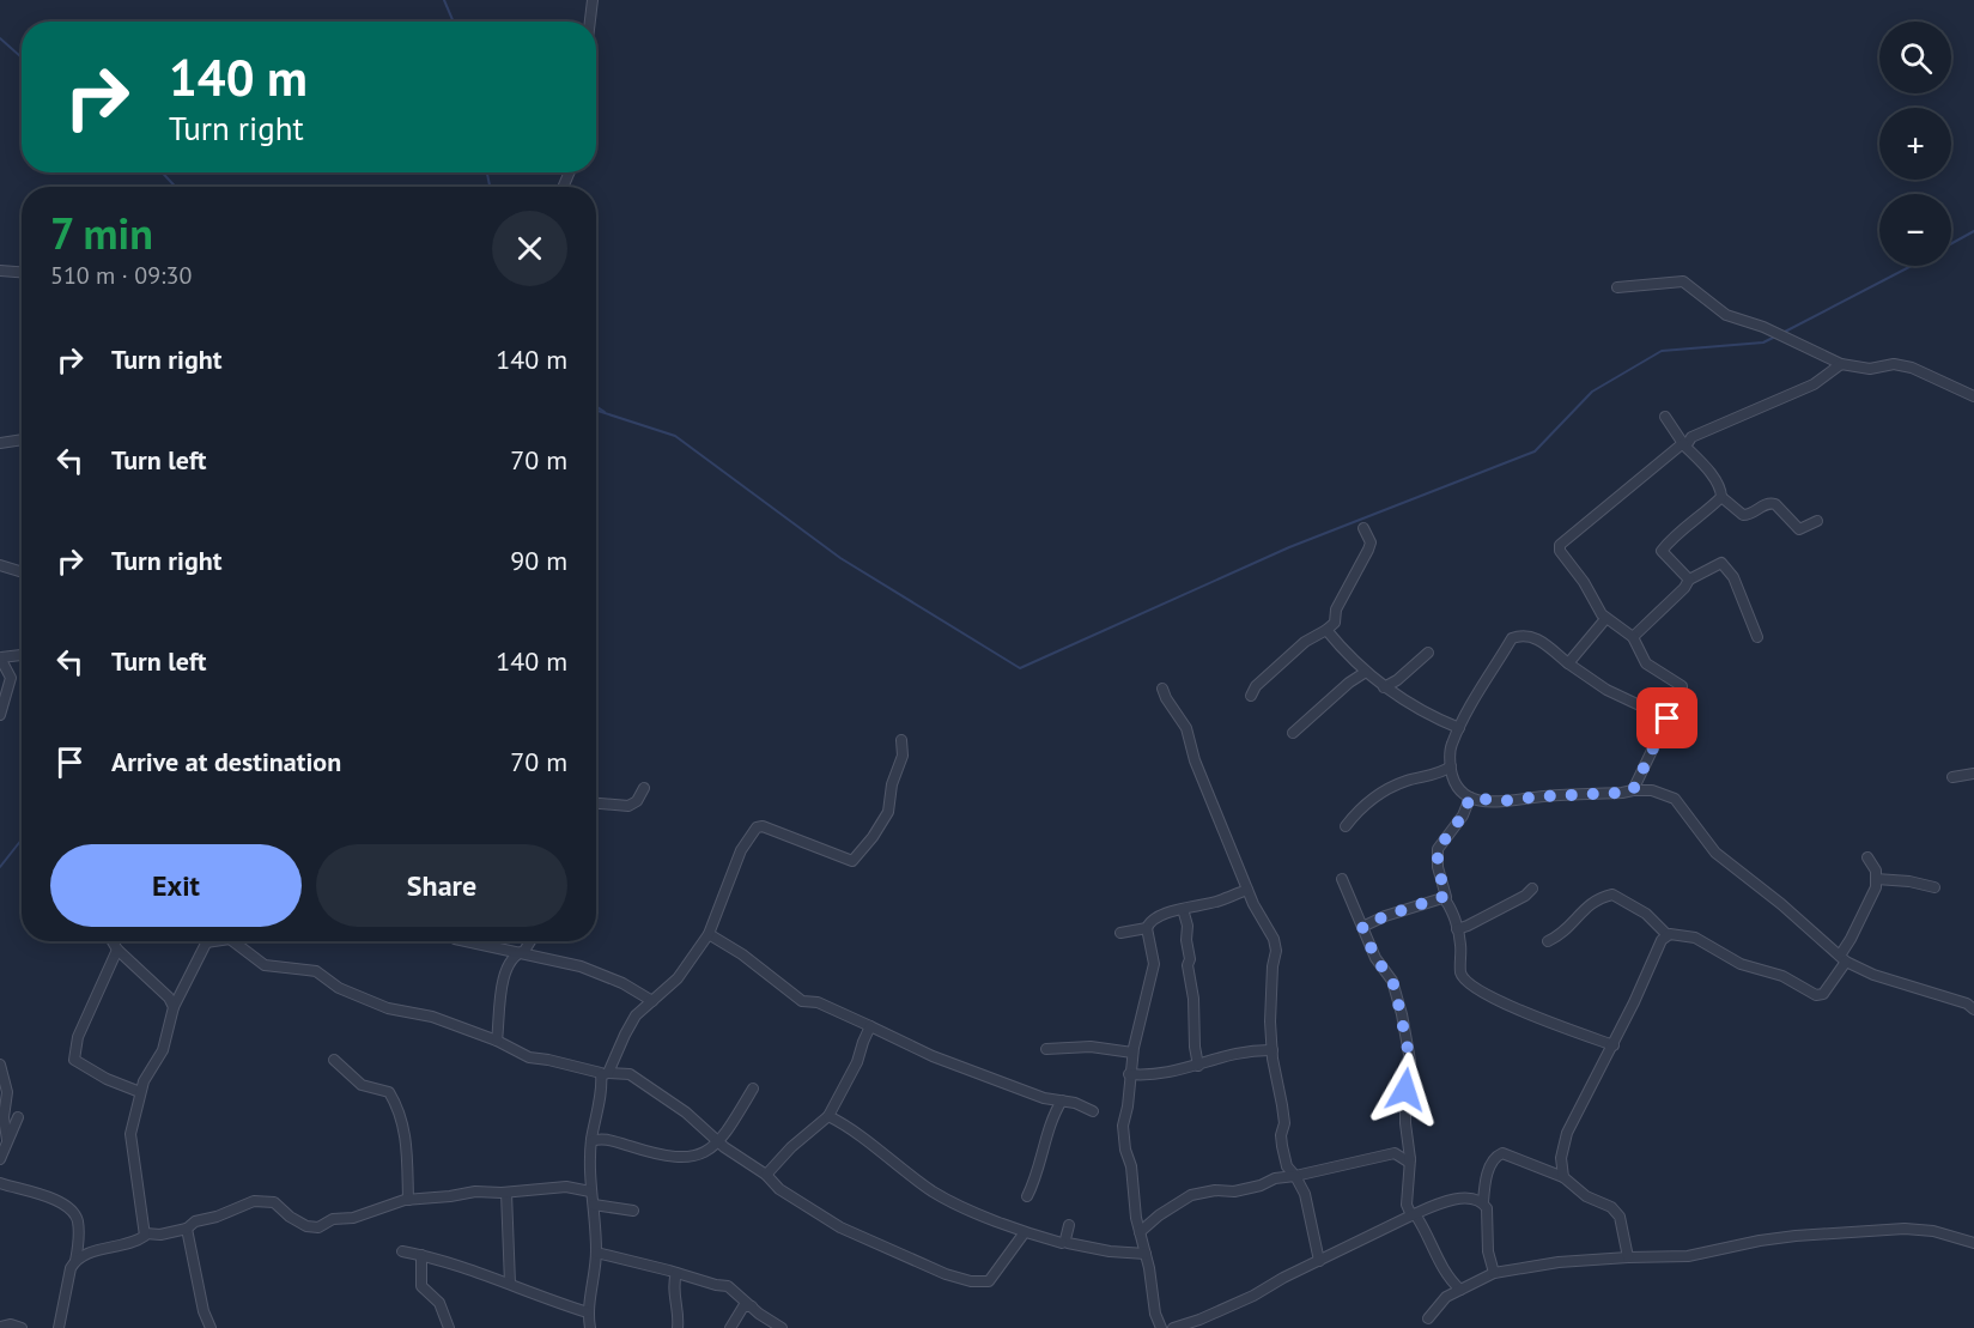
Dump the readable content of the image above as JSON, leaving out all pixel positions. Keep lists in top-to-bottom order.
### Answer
{
  "page": {
    "map_buttons": ["+", "−"],
    "turn": ["140 m", "Turn right"],
    "heading": ["7 min", "510 m · 09:30"],
    "list": [
      {
        "name": "Turn right",
        "value": "140 m"
      },
      {
        "name": "Turn left",
        "value": "70 m"
      },
      {
        "name": "Turn right",
        "value": "90 m"
      },
      {
        "name": "Turn left",
        "value": "140 m"
      },
      {
        "name": "Arrive at destination",
        "value": "70 m"
      }
    ],
    "buttons": ["Exit", "Share"]
  }
}
